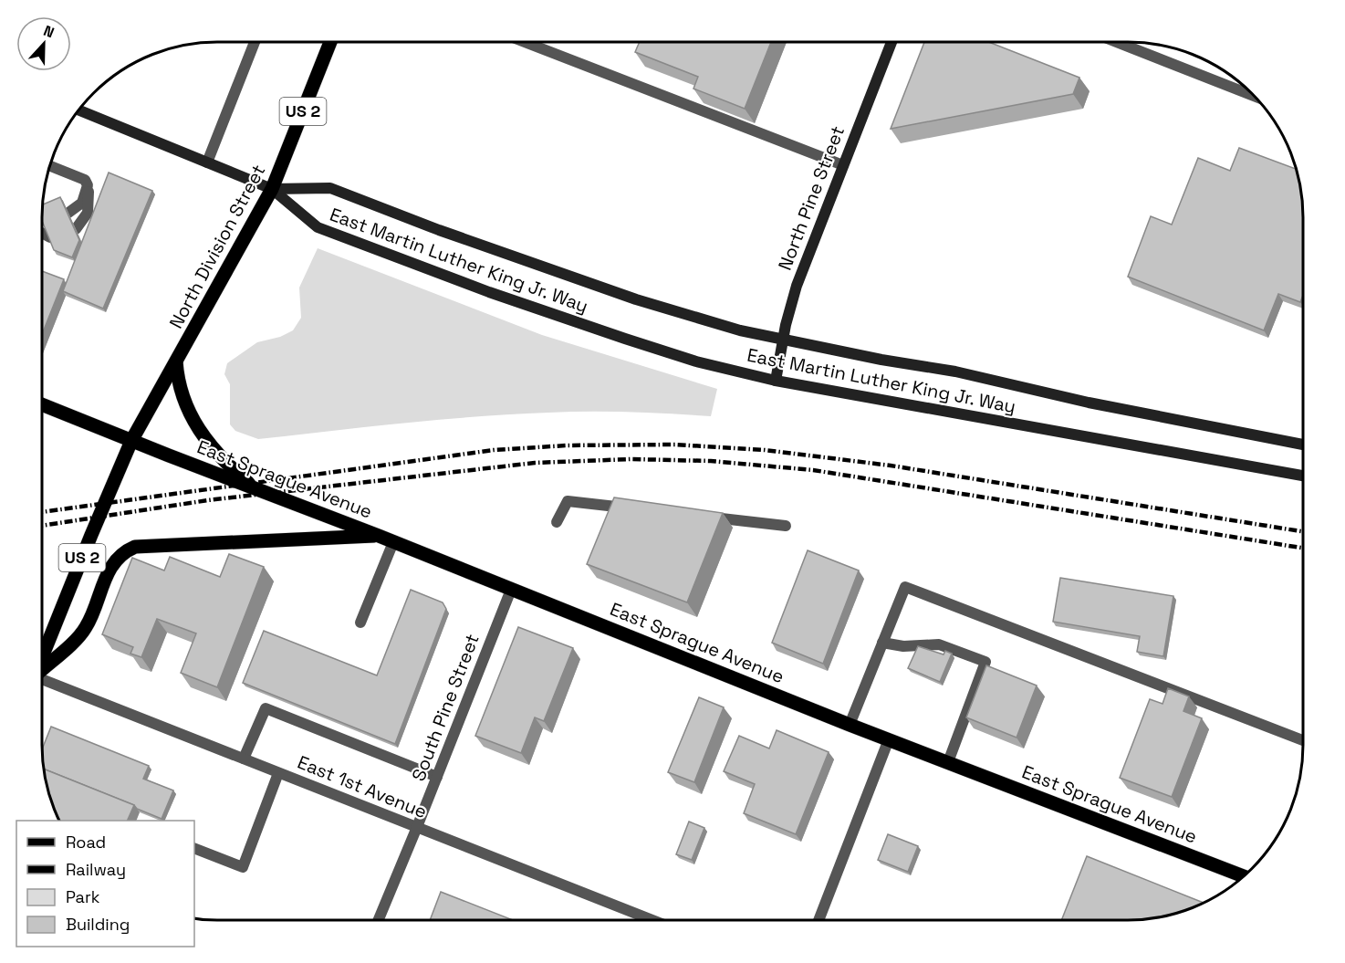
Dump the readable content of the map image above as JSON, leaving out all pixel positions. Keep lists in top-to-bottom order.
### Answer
{
  "streets": {
    "main road": ["US 2", "North Division Street", "East Sprague Avenue"],
    "street": [
      "North Pine Street",
      "East Martin Luther King Jr. Way",
      "South Pine Street",
      "East 1st Avenue"
    ]
  },
  "crossings": [
    ["US 2", "North Division Street"],
    ["US 2", "East Sprague Avenue"],
    ["North Pine Street", "East Martin Luther King Jr. Way"],
    ["North Division Street", "East Martin Luther King Jr. Way"],
    ["North Division Street", "East Sprague Avenue"],
    ["East Sprague Avenue", "South Pine Street"],
    ["South Pine Street", "East 1st Avenue"]
  ],
  "legend": [
    "Road",
    "Railway",
    "Park",
    "Building"
  ],
  "north": "top"
}
